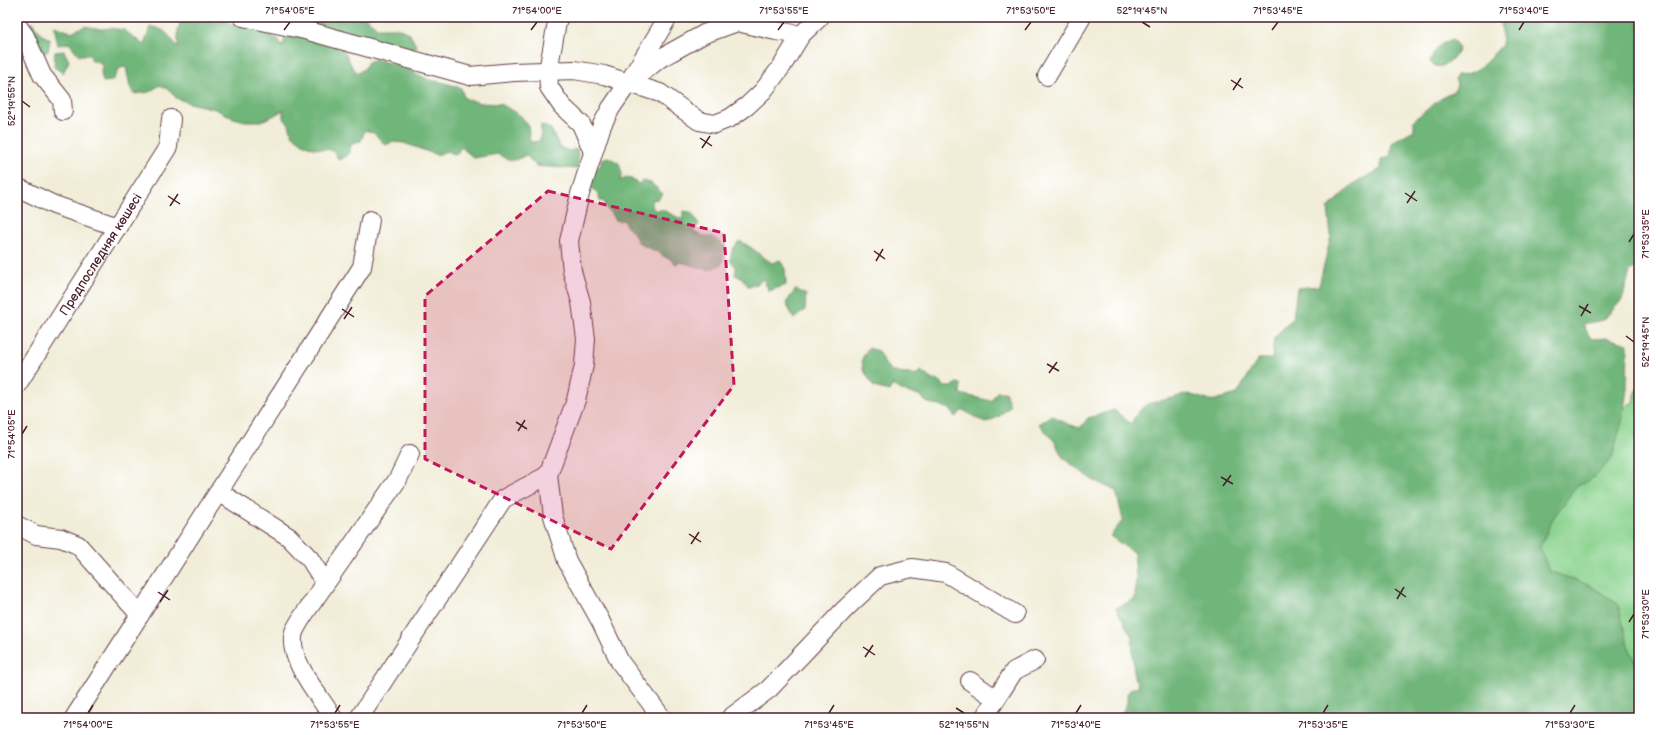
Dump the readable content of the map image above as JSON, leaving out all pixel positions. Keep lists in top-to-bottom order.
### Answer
{
  "streets": {
    "street": ["Предпоследняя көшесі"]
  },
  "coordinates": [
    "71°54'05\"E",
    "71°54'00\"E",
    "71°53'55\"E",
    "71°53'50\"E",
    "52°19'45\"N",
    "71°53'45\"E",
    "71°53'40\"E",
    "52°19'55\"N",
    "71°53'35\"E",
    "71°53'30\"E"
  ]
}
